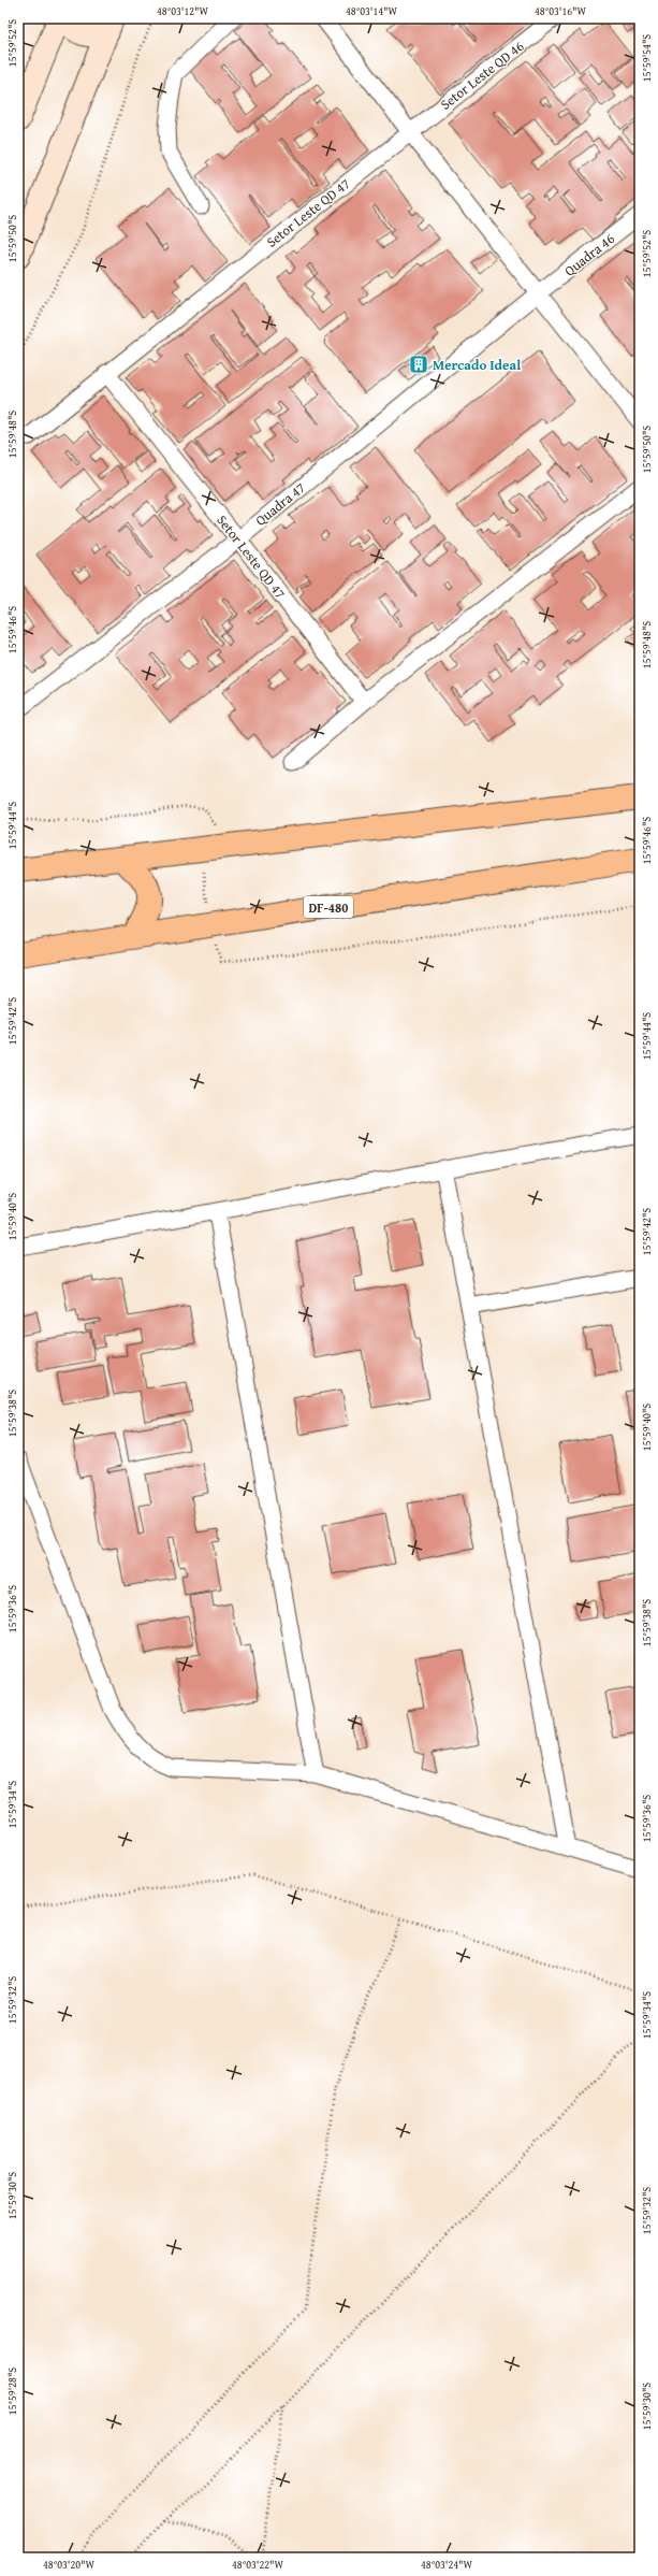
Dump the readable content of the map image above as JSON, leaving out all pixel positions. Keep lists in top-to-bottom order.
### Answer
{
  "streets": {
    "main road": ["DF-480"],
    "street": [
      "Setor Leste QD 46",
      "Setor Leste QD 47",
      "Quadra 46",
      "Quadra 47"
    ]
  },
  "crossings": [
    ["Setor Leste QD 46", "Setor Leste QD 47"],
    ["Setor Leste QD 47", "Quadra 47"],
    ["Quadra 46", "Quadra 47"]
  ],
  "places": {
    "building": ["Mercado Ideal"]
  },
  "coordinates": [
    "48°03'12\"W",
    "48°03'14\"W",
    "48°03'16\"W",
    "15°59'52\"S",
    "15°59'54\"S",
    "15°59'50\"S",
    "15°59'48\"S",
    "15°59'46\"S",
    "15°59'44\"S",
    "15°59'42\"S",
    "15°59'40\"S",
    "15°59'38\"S",
    "15°59'36\"S",
    "15°59'34\"S",
    "15°59'32\"S",
    "15°59'30\"S",
    "15°59'28\"S",
    "48°03'20\"W",
    "48°03'22\"W",
    "48°03'24\"W"
  ]
}
